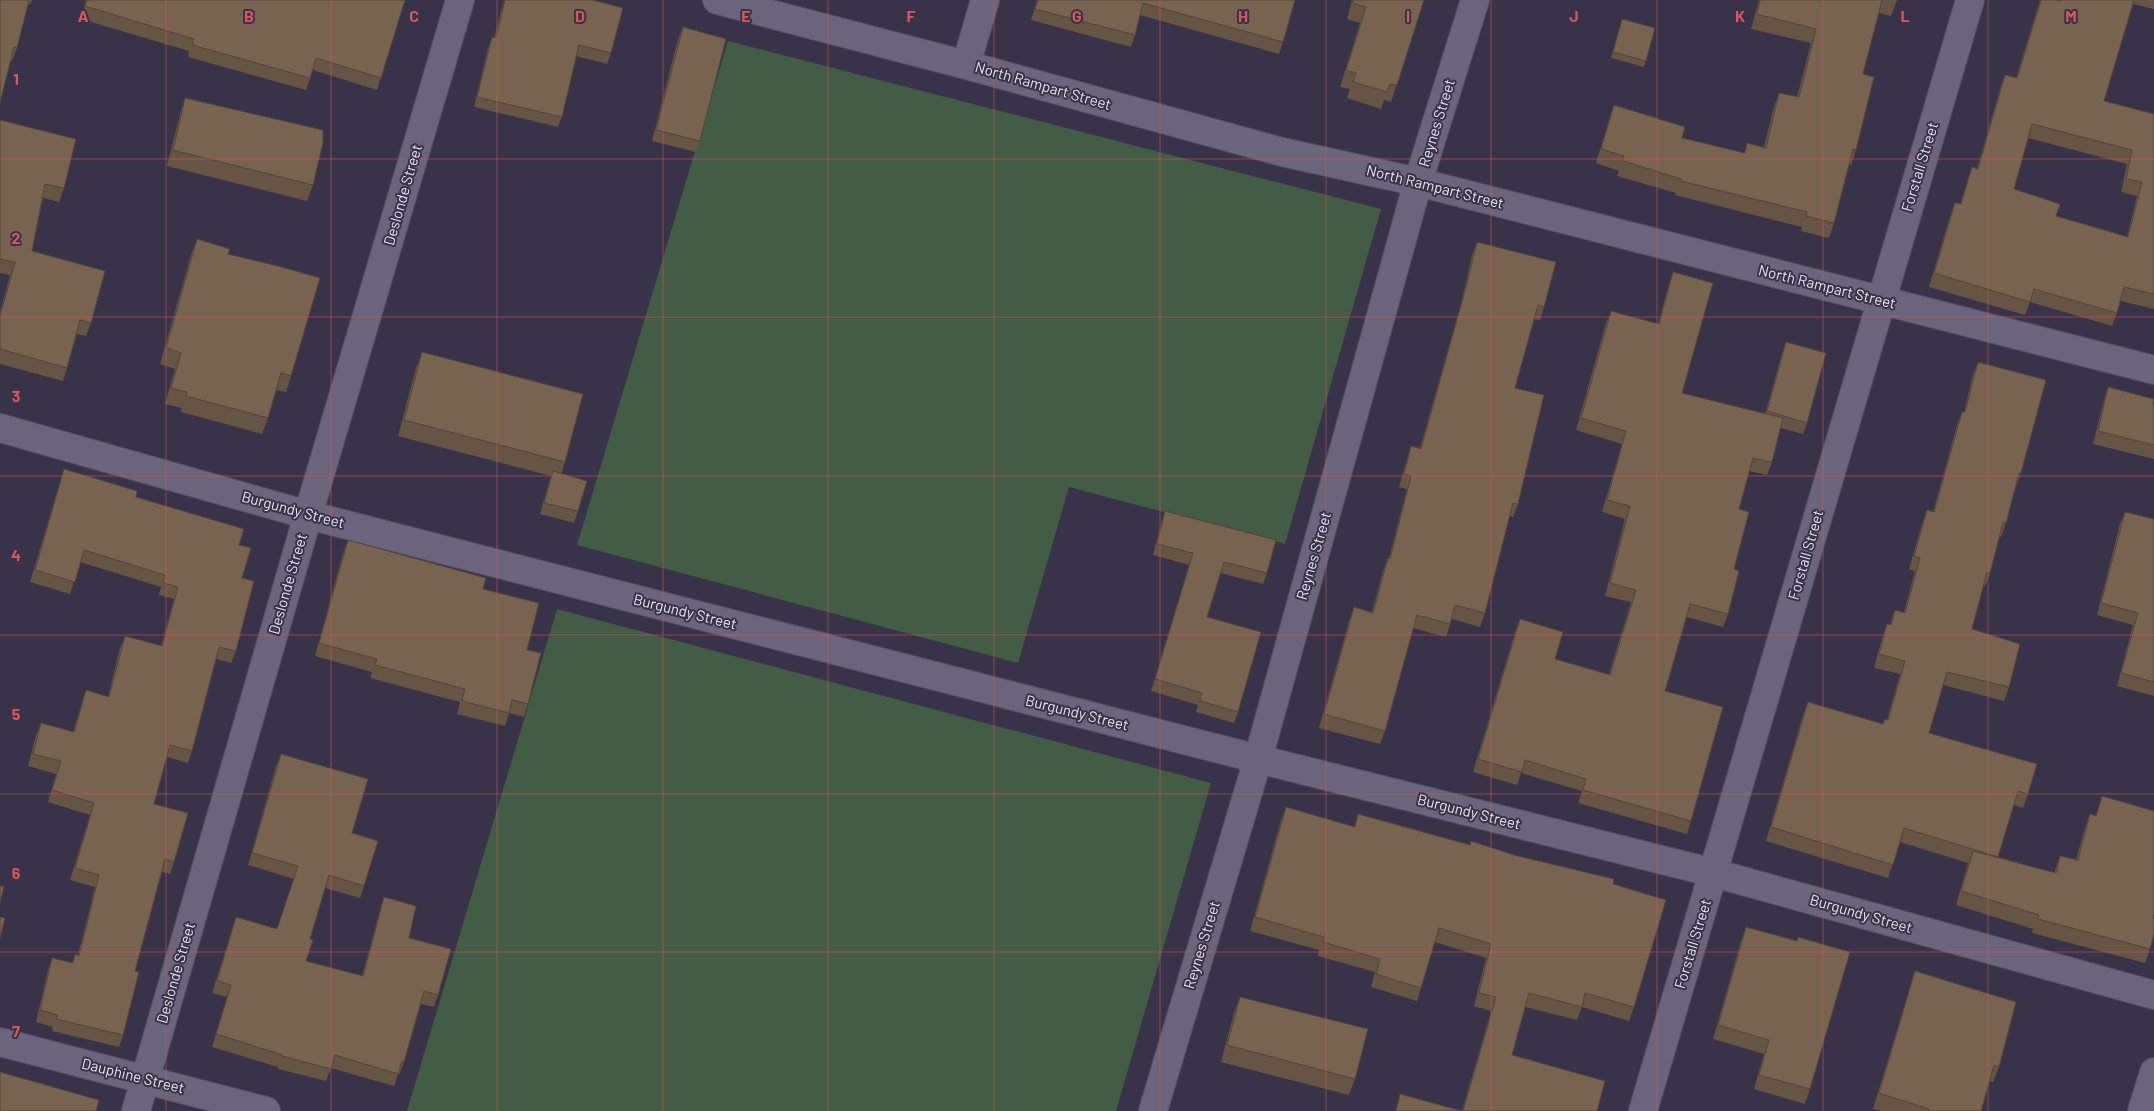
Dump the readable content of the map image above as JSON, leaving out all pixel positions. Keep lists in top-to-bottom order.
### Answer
{
  "streets": {
    "street": [
      "North Rampart Street",
      "Reynes Street",
      "Forstall Street",
      "Deslonde Street",
      "Burgundy Street",
      "Dauphine Street"
    ]
  },
  "crossings": [
    ["North Rampart Street", "Reynes Street"],
    ["North Rampart Street", "Forstall Street"],
    ["Reynes Street", "Burgundy Street"],
    ["Forstall Street", "Burgundy Street"],
    ["Deslonde Street", "Burgundy Street"],
    ["Deslonde Street", "Dauphine Street"]
  ],
  "grid": {
    "columns": [
      "A",
      "B",
      "C",
      "D",
      "E",
      "F",
      "G",
      "H",
      "I",
      "J",
      "K",
      "L",
      "M"
    ],
    "rows": [
      "1",
      "2",
      "3",
      "4",
      "5",
      "6",
      "7"
    ]
  }
}
